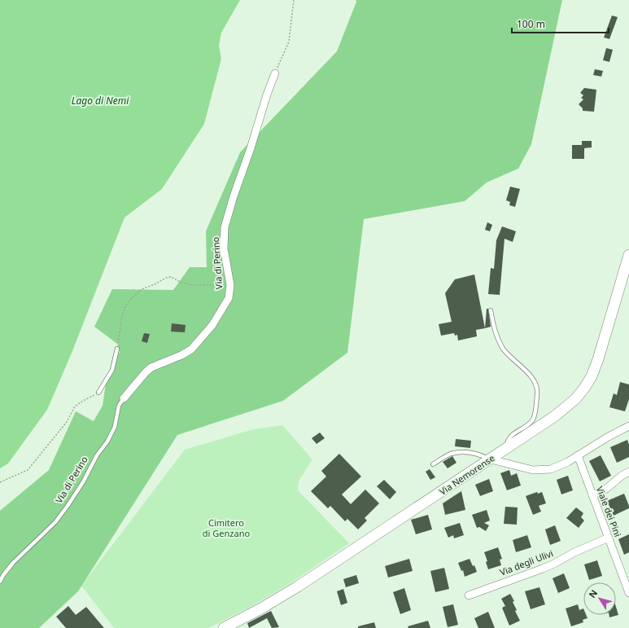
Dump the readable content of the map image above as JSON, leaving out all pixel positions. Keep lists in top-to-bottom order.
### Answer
{
  "streets": {
    "main road": ["Via Nemorense"],
    "street": ["Via di Perino", "Viale dei Pini", "Via degli Ulivi"]
  },
  "crossings": [
    ["Viale dei Pini", "Via degli Ulivi"]
  ],
  "water": ["Lago di Nemi"],
  "parks": ["Cimitero di Genzano"],
  "scale_bar": "100 m",
  "north": "top left"
}
